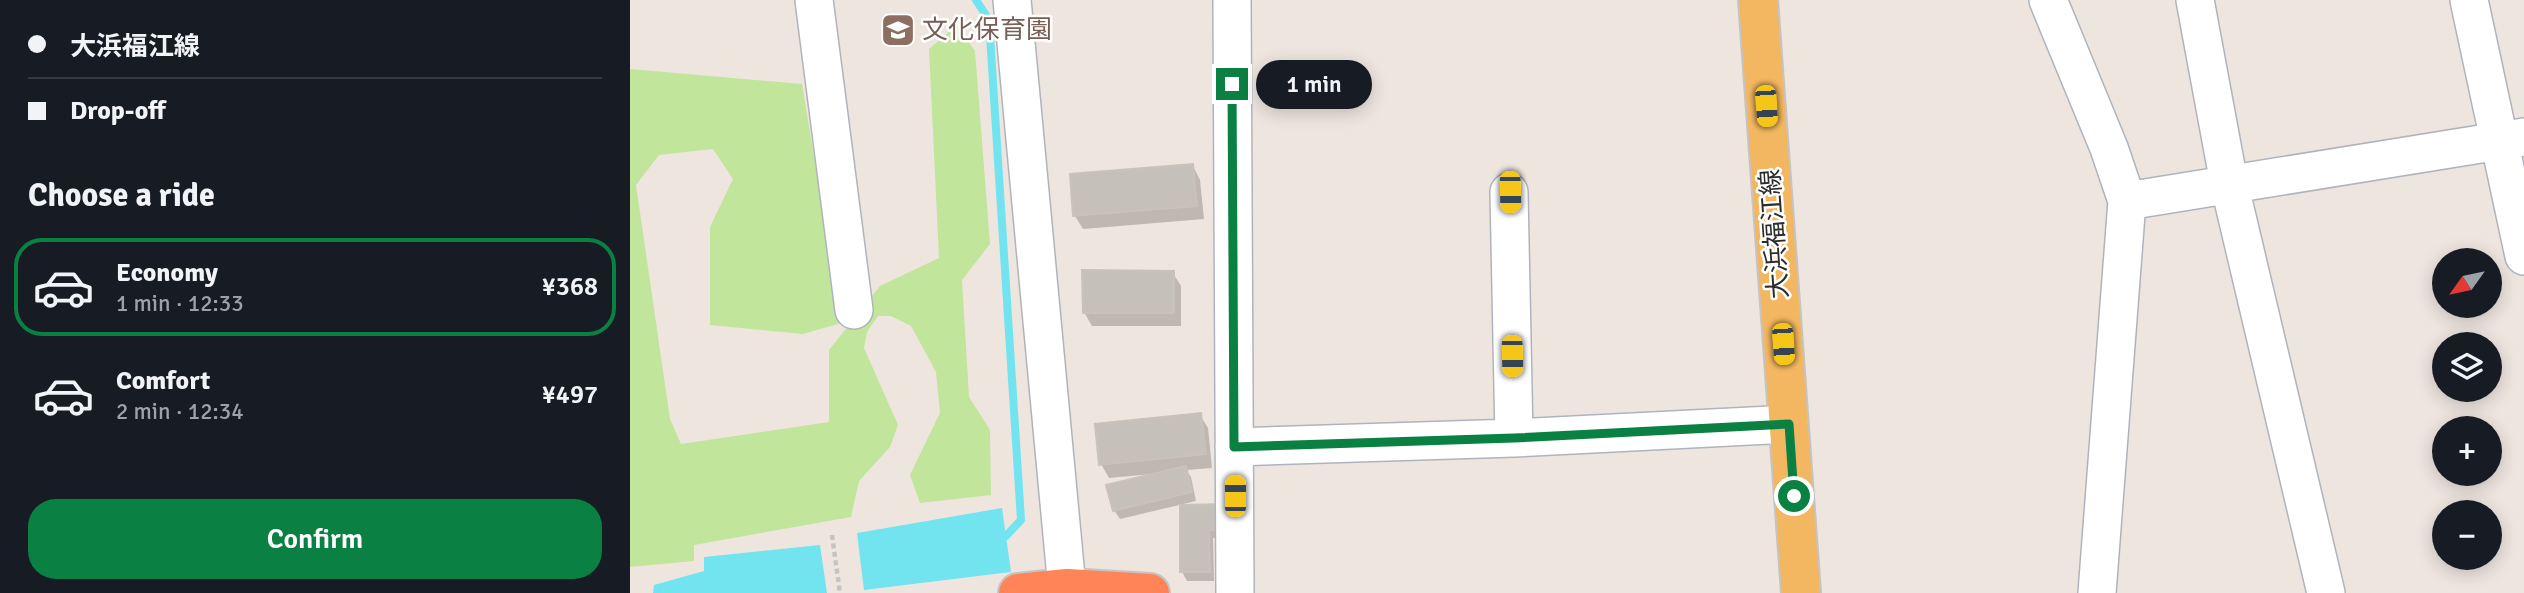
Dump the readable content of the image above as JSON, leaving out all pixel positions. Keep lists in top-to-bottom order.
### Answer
{
  "streets": {
    "main road": ["大浜福江線"]
  },
  "places": {
    "school or university": ["文化保育園"]
  },
  "north": "bottom left",
  "page": {
    "banner": ["大浜福江線", "Drop-off"],
    "bubble": "1 min",
    "heading": "Choose a ride",
    "list": [
      {
        "name": "Economy",
        "note": "1 min · 12:33",
        "value": "¥368"
      },
      {
        "name": "Comfort",
        "note": "2 min · 12:34",
        "value": "¥497"
      }
    ],
    "map_buttons": ["+", "−"],
    "buttons": "Confirm"
  }
}
